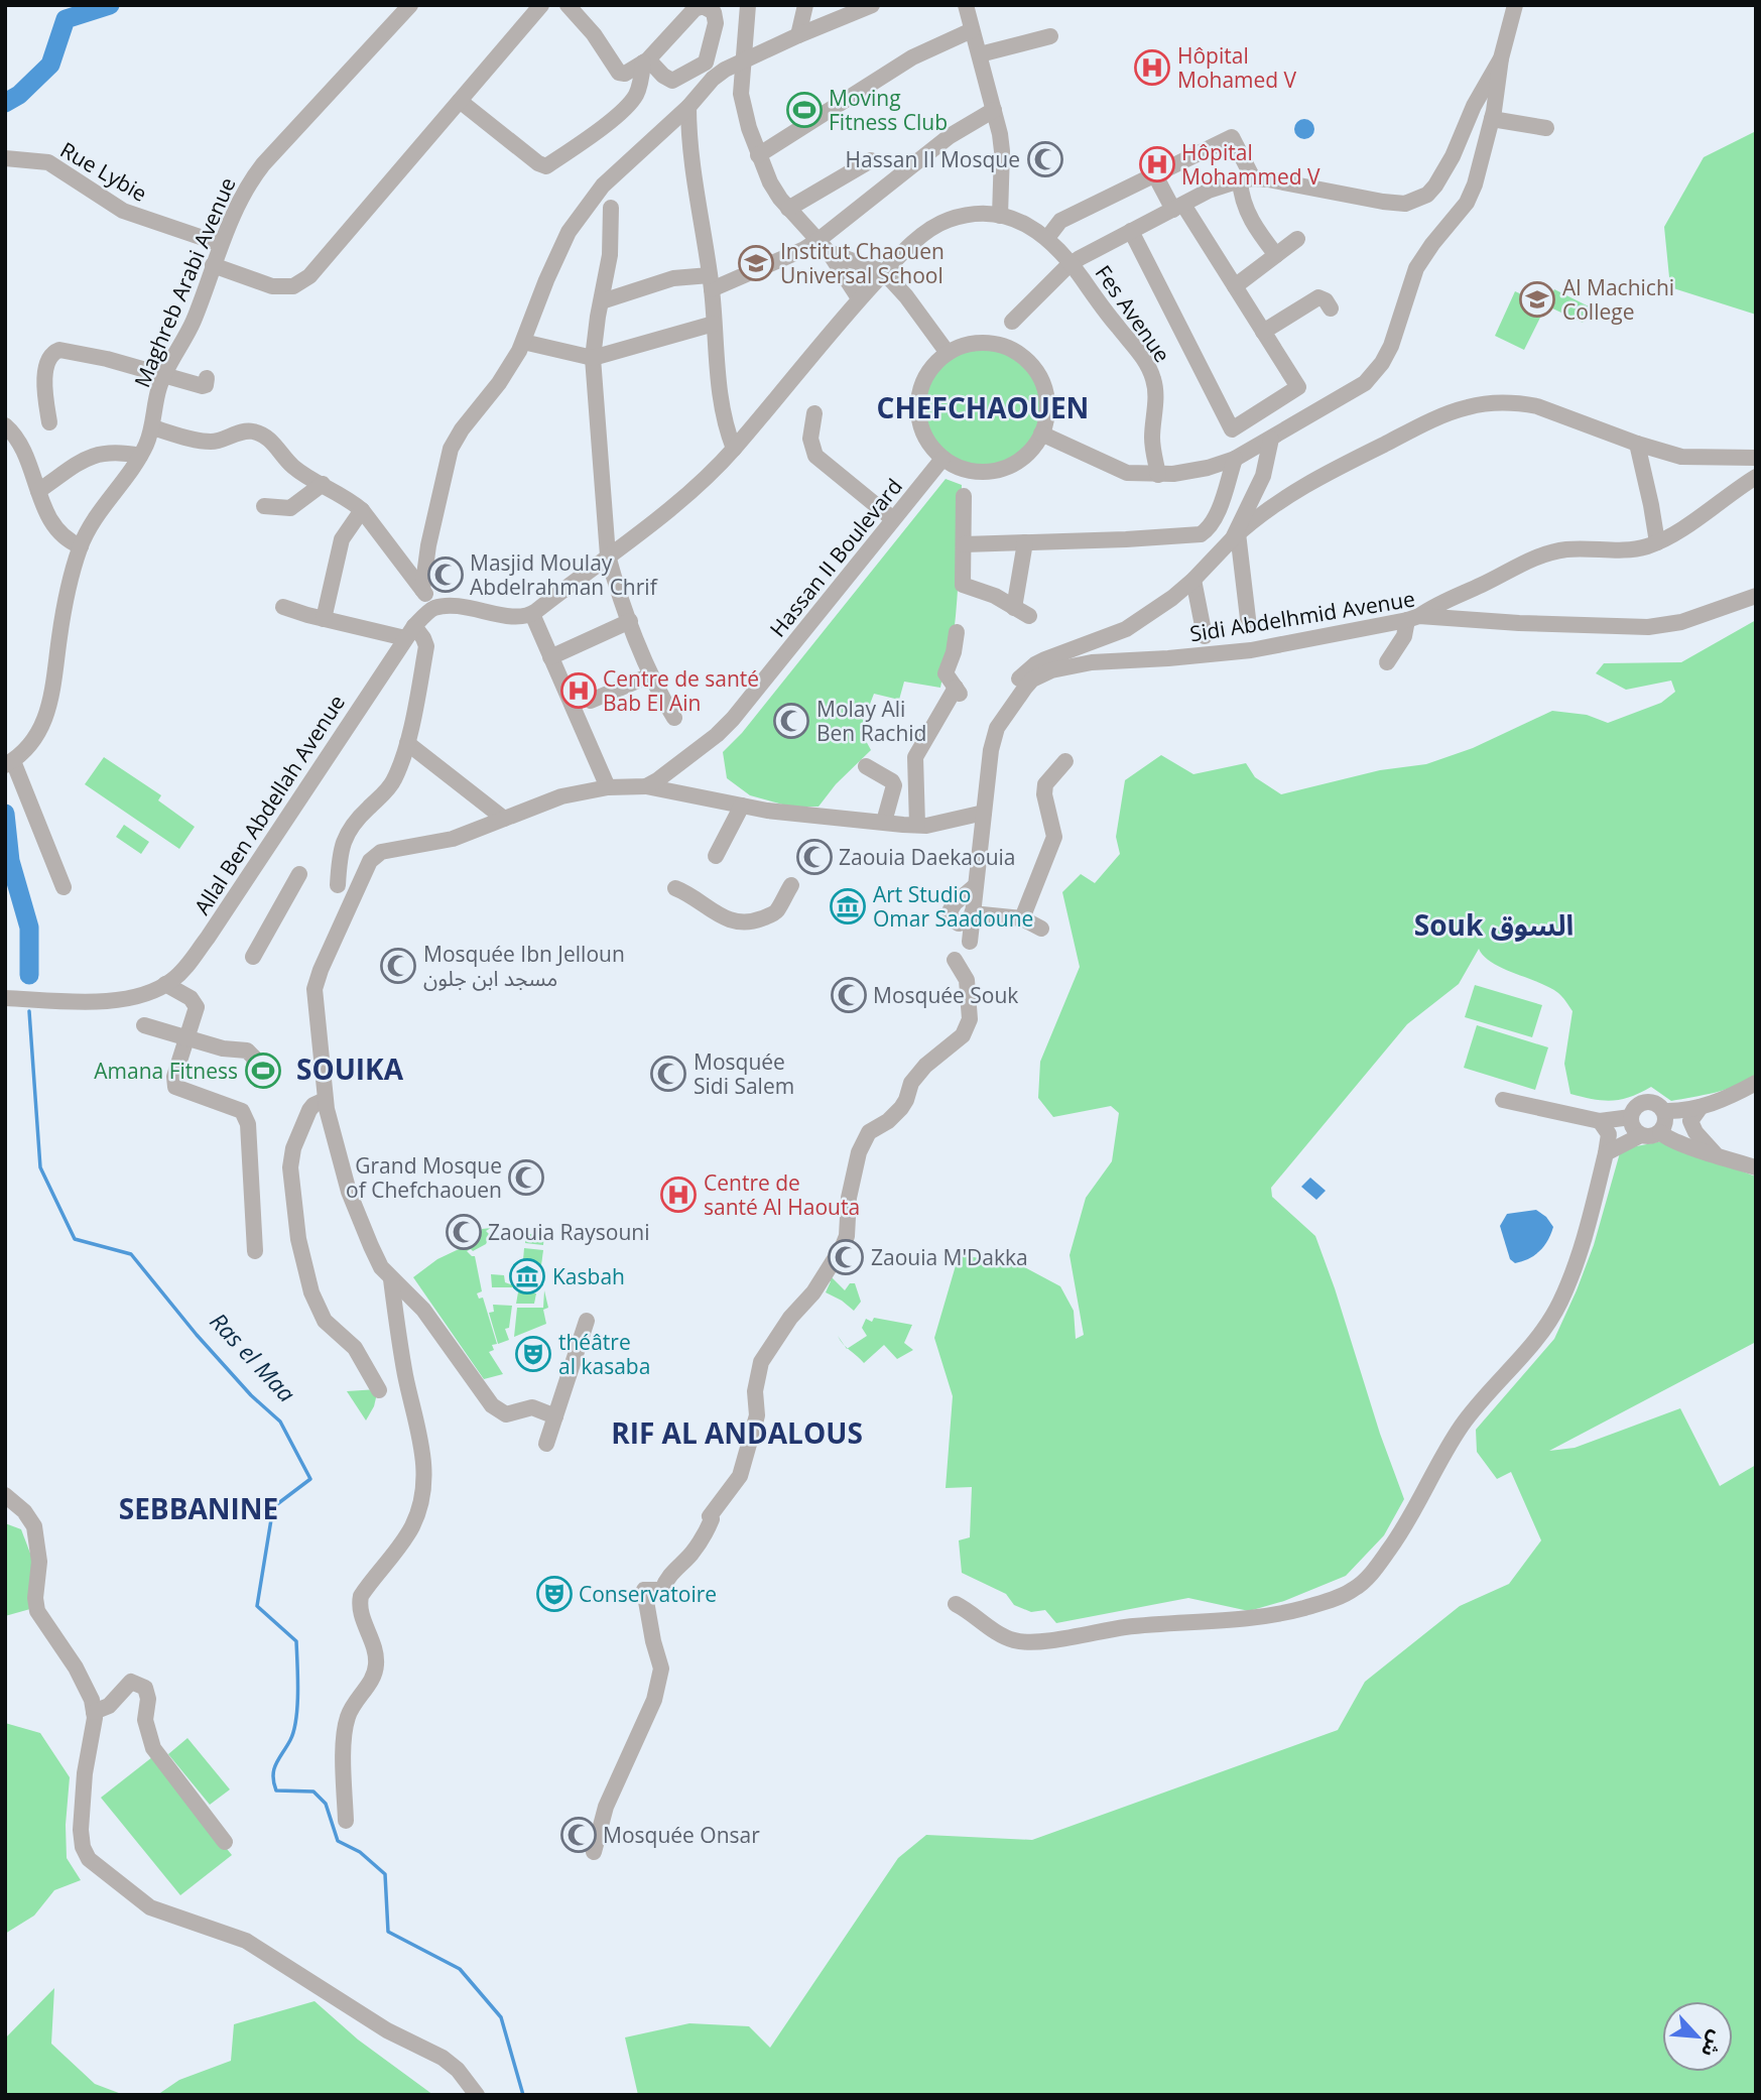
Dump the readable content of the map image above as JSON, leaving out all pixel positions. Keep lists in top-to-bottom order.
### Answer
{
  "streets": {
    "street": [
      "Rue Lybie",
      "Maghreb Arabi Avenue",
      "Fes Avenue",
      "Hassan II Boulevard",
      "Sidi Abdelhmid Avenue",
      "Allal Ben Abdellah Avenue"
    ]
  },
  "crossings": [
    ["Rue Lybie", "Maghreb Arabi Avenue"]
  ],
  "districts": [
    "CHEFCHAOUEN",
    "Souk السوق",
    "SOUIKA",
    "RIF AL ANDALOUS",
    "SEBBANINE"
  ],
  "water": ["Ras el Maa"],
  "places": {
    "hospital": [
      "Hôpital Mohamed V",
      "Hôpital Mohammed V",
      "Centre de santé Bab El Ain",
      "Centre de santé Al Haouta"
    ],
    "sports": ["Moving Fitness Club", "Amana Fitness"],
    "mosque": [
      "Hassan II Mosque",
      "Masjid Moulay Abdelrahman Chrif",
      "Molay Ali Ben Rachid",
      "Zaouia Daekaouia",
      "Mosquée Ibn Jelloun مسجد ابن جلون",
      "Mosquée Souk",
      "Mosquée Sidi Salem",
      "Grand Mosque of Chefchaouen",
      "Zaouia Raysouni",
      "Zaouia M'Dakka",
      "Mosquée Onsar"
    ],
    "school or university": ["Institut Chaouen Universal School", "Al Machichi College"],
    "museum": ["Art Studio Omar Saadoune", "Kasbah"],
    "theatre": ["théâtre al kasaba", "Conservatoire"]
  },
  "north": "bottom right"
}
